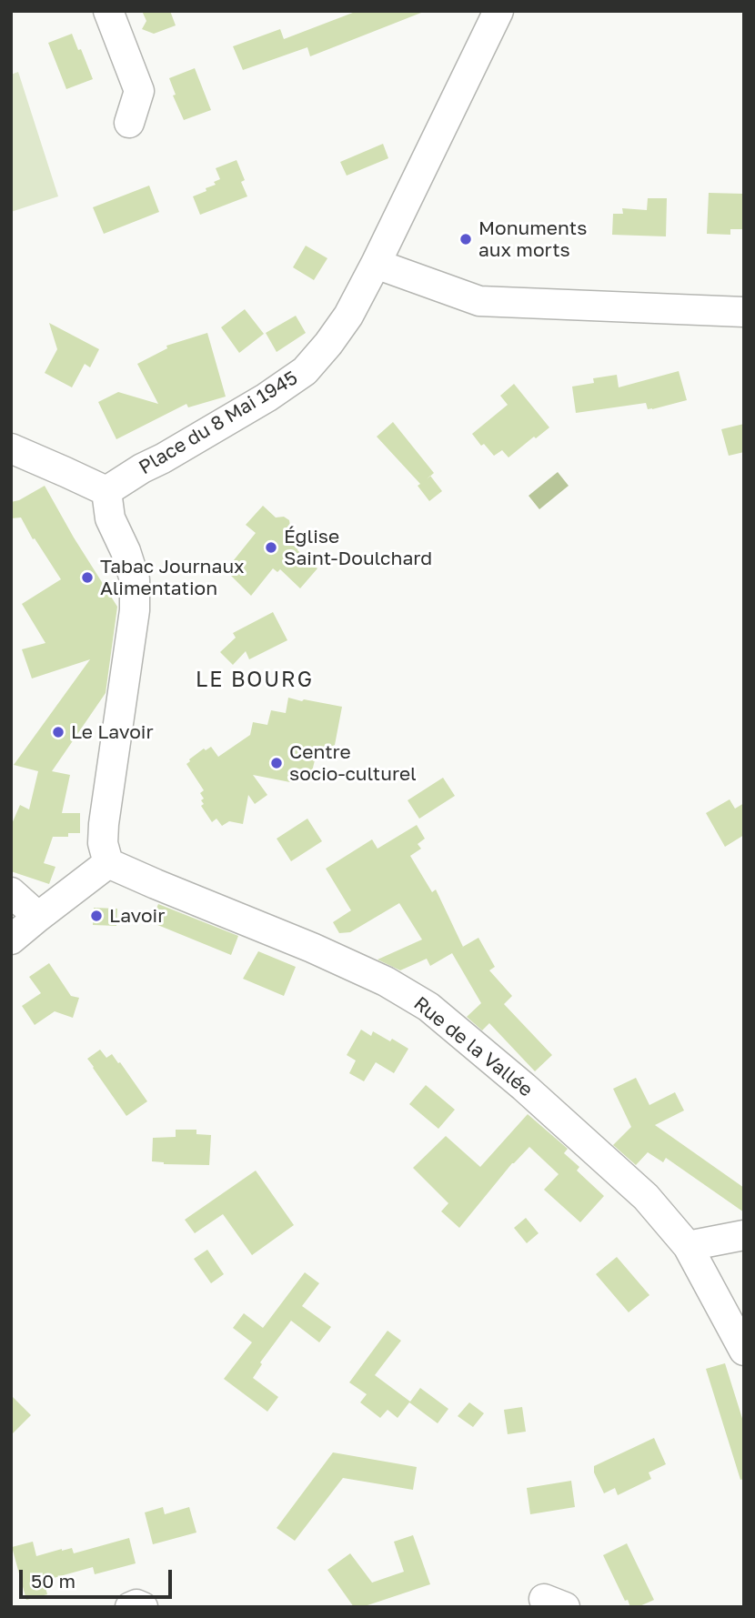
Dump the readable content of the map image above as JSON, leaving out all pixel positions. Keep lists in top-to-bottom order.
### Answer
{
  "streets": {
    "street": ["Place du 8 Mai 1945", "Rue de la Vallée"]
  },
  "districts": ["LE BOURG"],
  "places": [
    "Monuments aux morts",
    "Église Saint-Doulchard",
    "Tabac Journaux Alimentation",
    "Le Lavoir",
    "Centre socio-culturel",
    "Lavoir"
  ],
  "scale_bar": "50 m"
}
